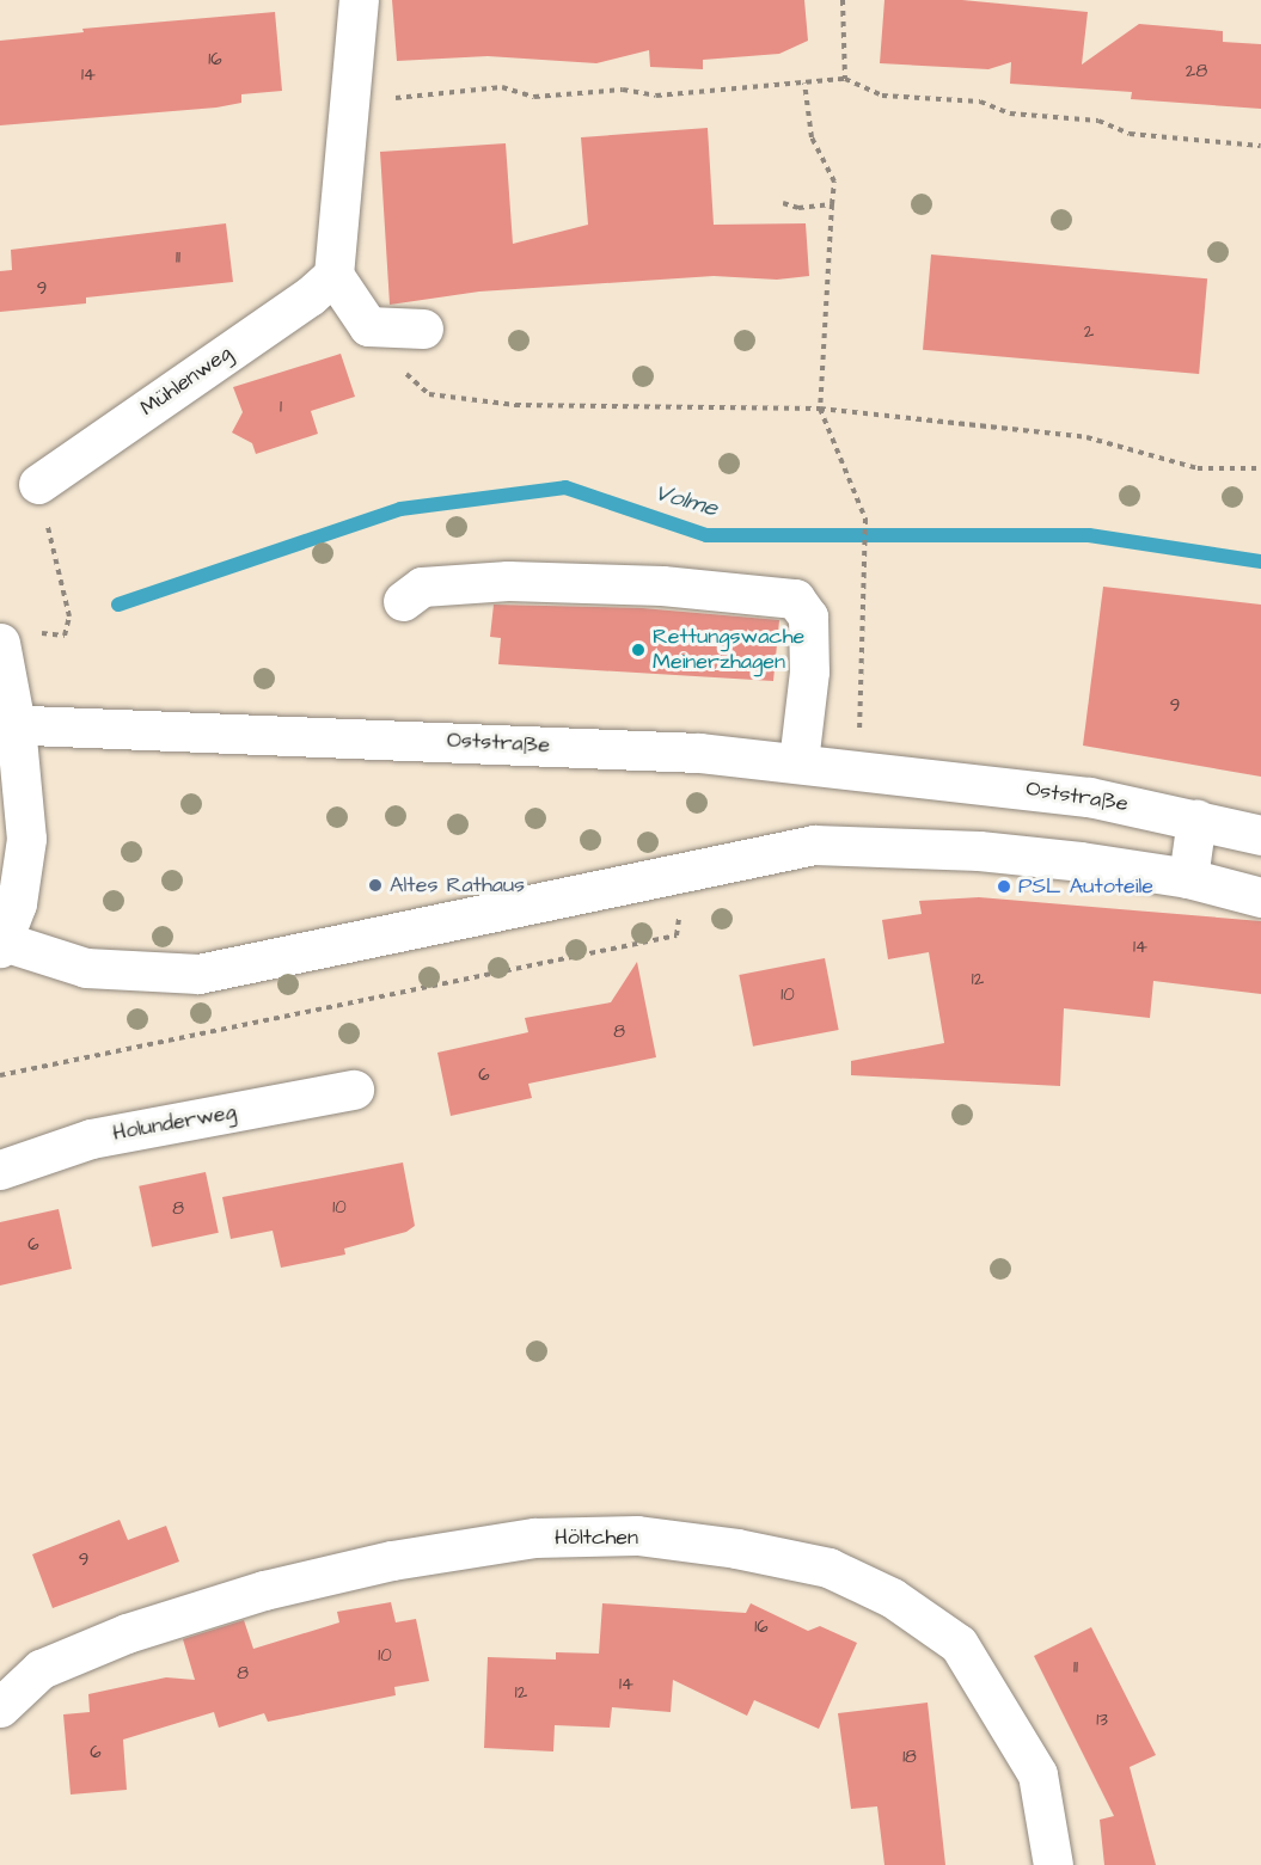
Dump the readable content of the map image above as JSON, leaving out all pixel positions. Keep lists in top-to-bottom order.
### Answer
{
  "streets": {
    "street": [
      "Mühlenweg",
      "Oststraße",
      "Holunderweg",
      "Höltchen"
    ]
  },
  "water": ["Volme"],
  "places": ["Rettungswache Meinerzhagen", "Altes Rathaus", "PSL Autoteile"],
  "house_numbers": [
    "16",
    "28",
    "14",
    "11",
    "9",
    "2",
    "1",
    "9",
    "14",
    "12",
    "10",
    "8",
    "6",
    "10",
    "8",
    "6",
    "9",
    "16",
    "10",
    "11",
    "8",
    "14",
    "12",
    "13",
    "6",
    "18"
  ]
}
